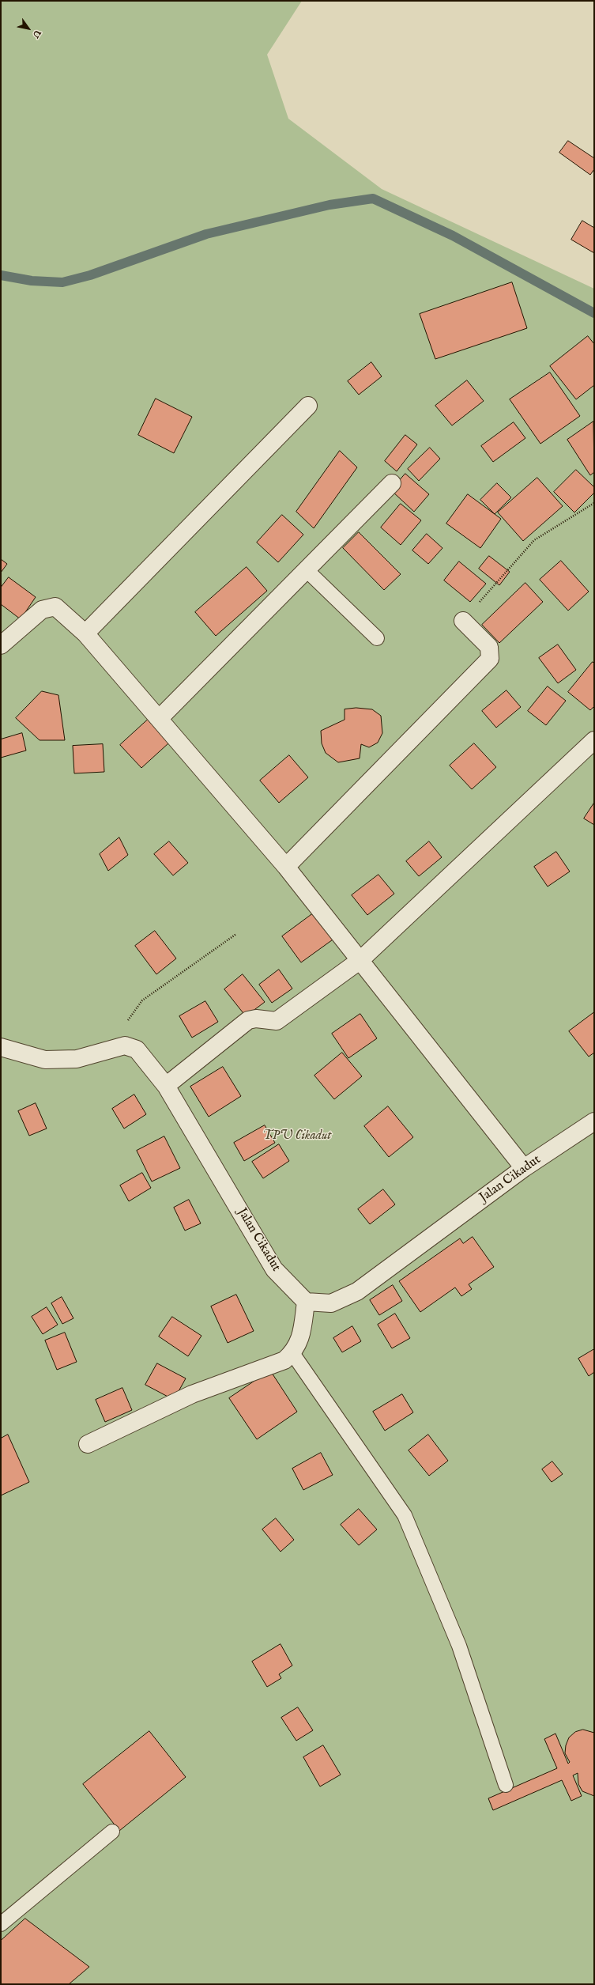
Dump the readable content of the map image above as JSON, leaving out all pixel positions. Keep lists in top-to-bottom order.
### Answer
{
  "streets": {
    "street": ["Jalan Cikadut"]
  },
  "parks": ["TPU Cikadut"],
  "north": "bottom right"
}
